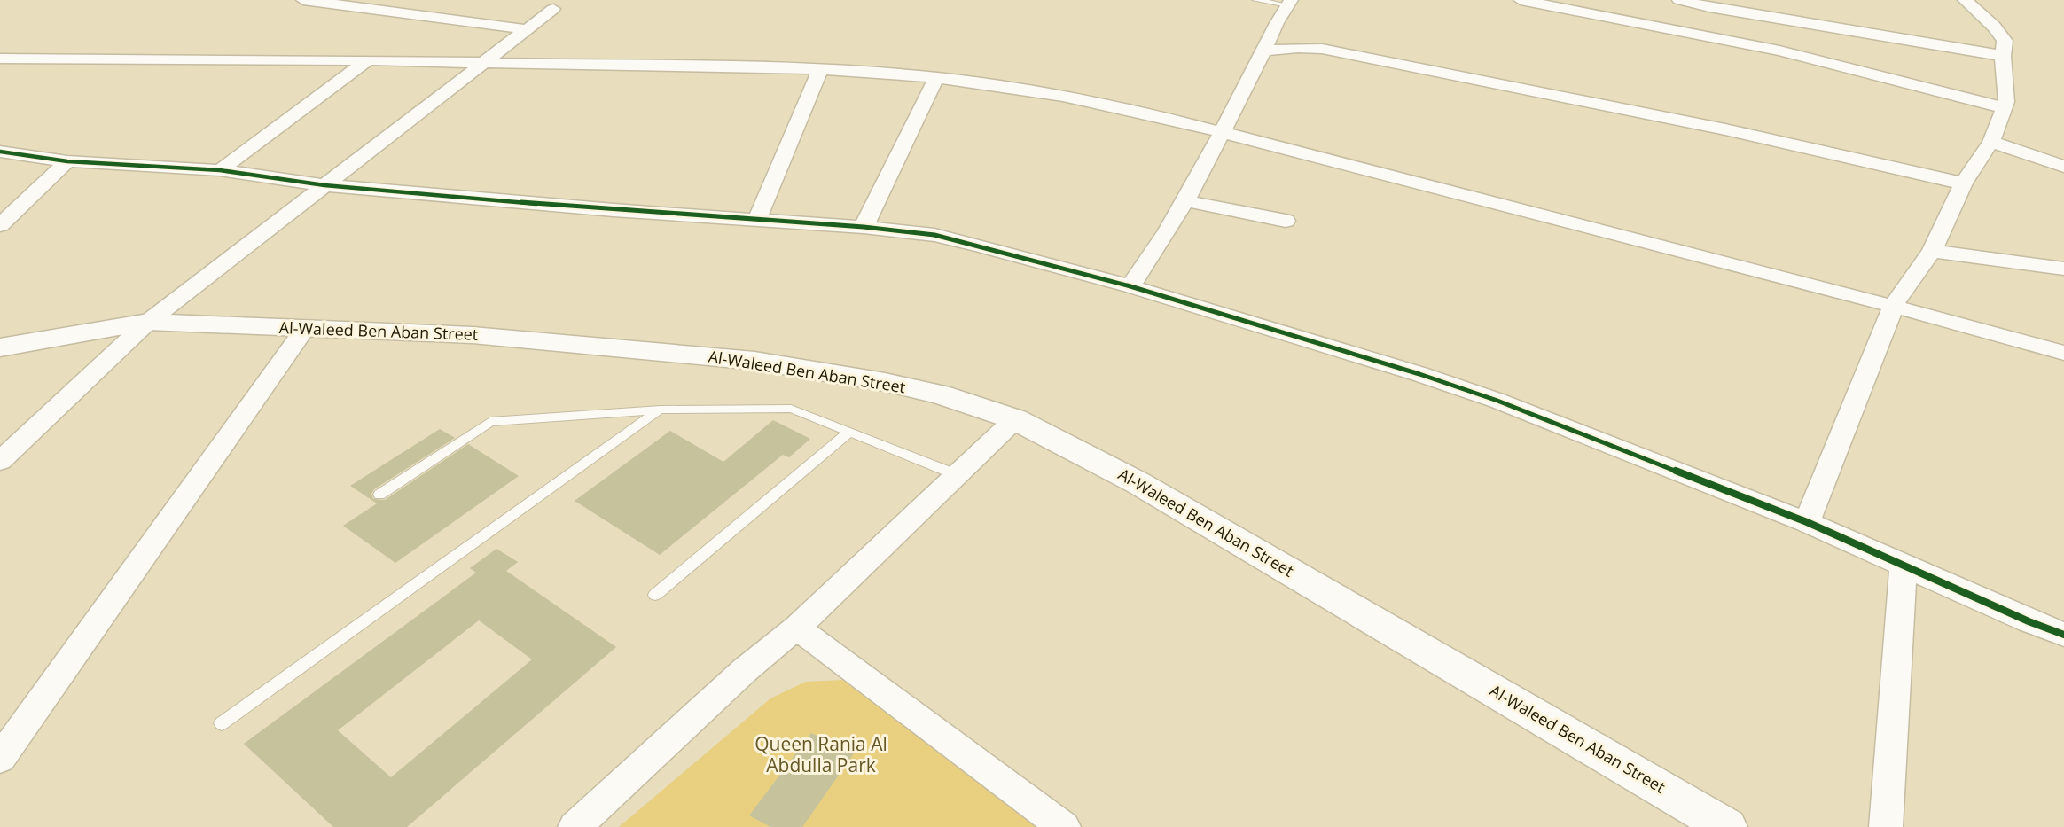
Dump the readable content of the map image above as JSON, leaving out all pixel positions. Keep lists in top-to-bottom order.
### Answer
{
  "streets": {
    "street": ["Al-Waleed Ben Aban Street"]
  },
  "parks": ["Queen Rania Al Abdulla Park"]
}
